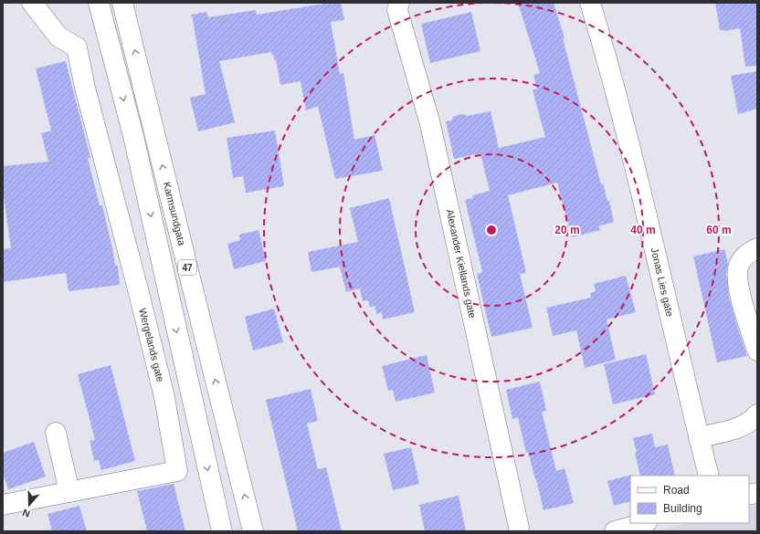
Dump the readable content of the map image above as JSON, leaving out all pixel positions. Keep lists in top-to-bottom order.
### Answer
{
  "streets": {
    "street": [
      "Karmsundgata",
      "Alexander Kiellands gate",
      "47",
      "Jonas Lies gate",
      "Wergelands gate"
    ]
  },
  "legend": ["Road", "Building"],
  "north": "bottom",
  "rings": ["20 m", "40 m", "60 m"]
}
